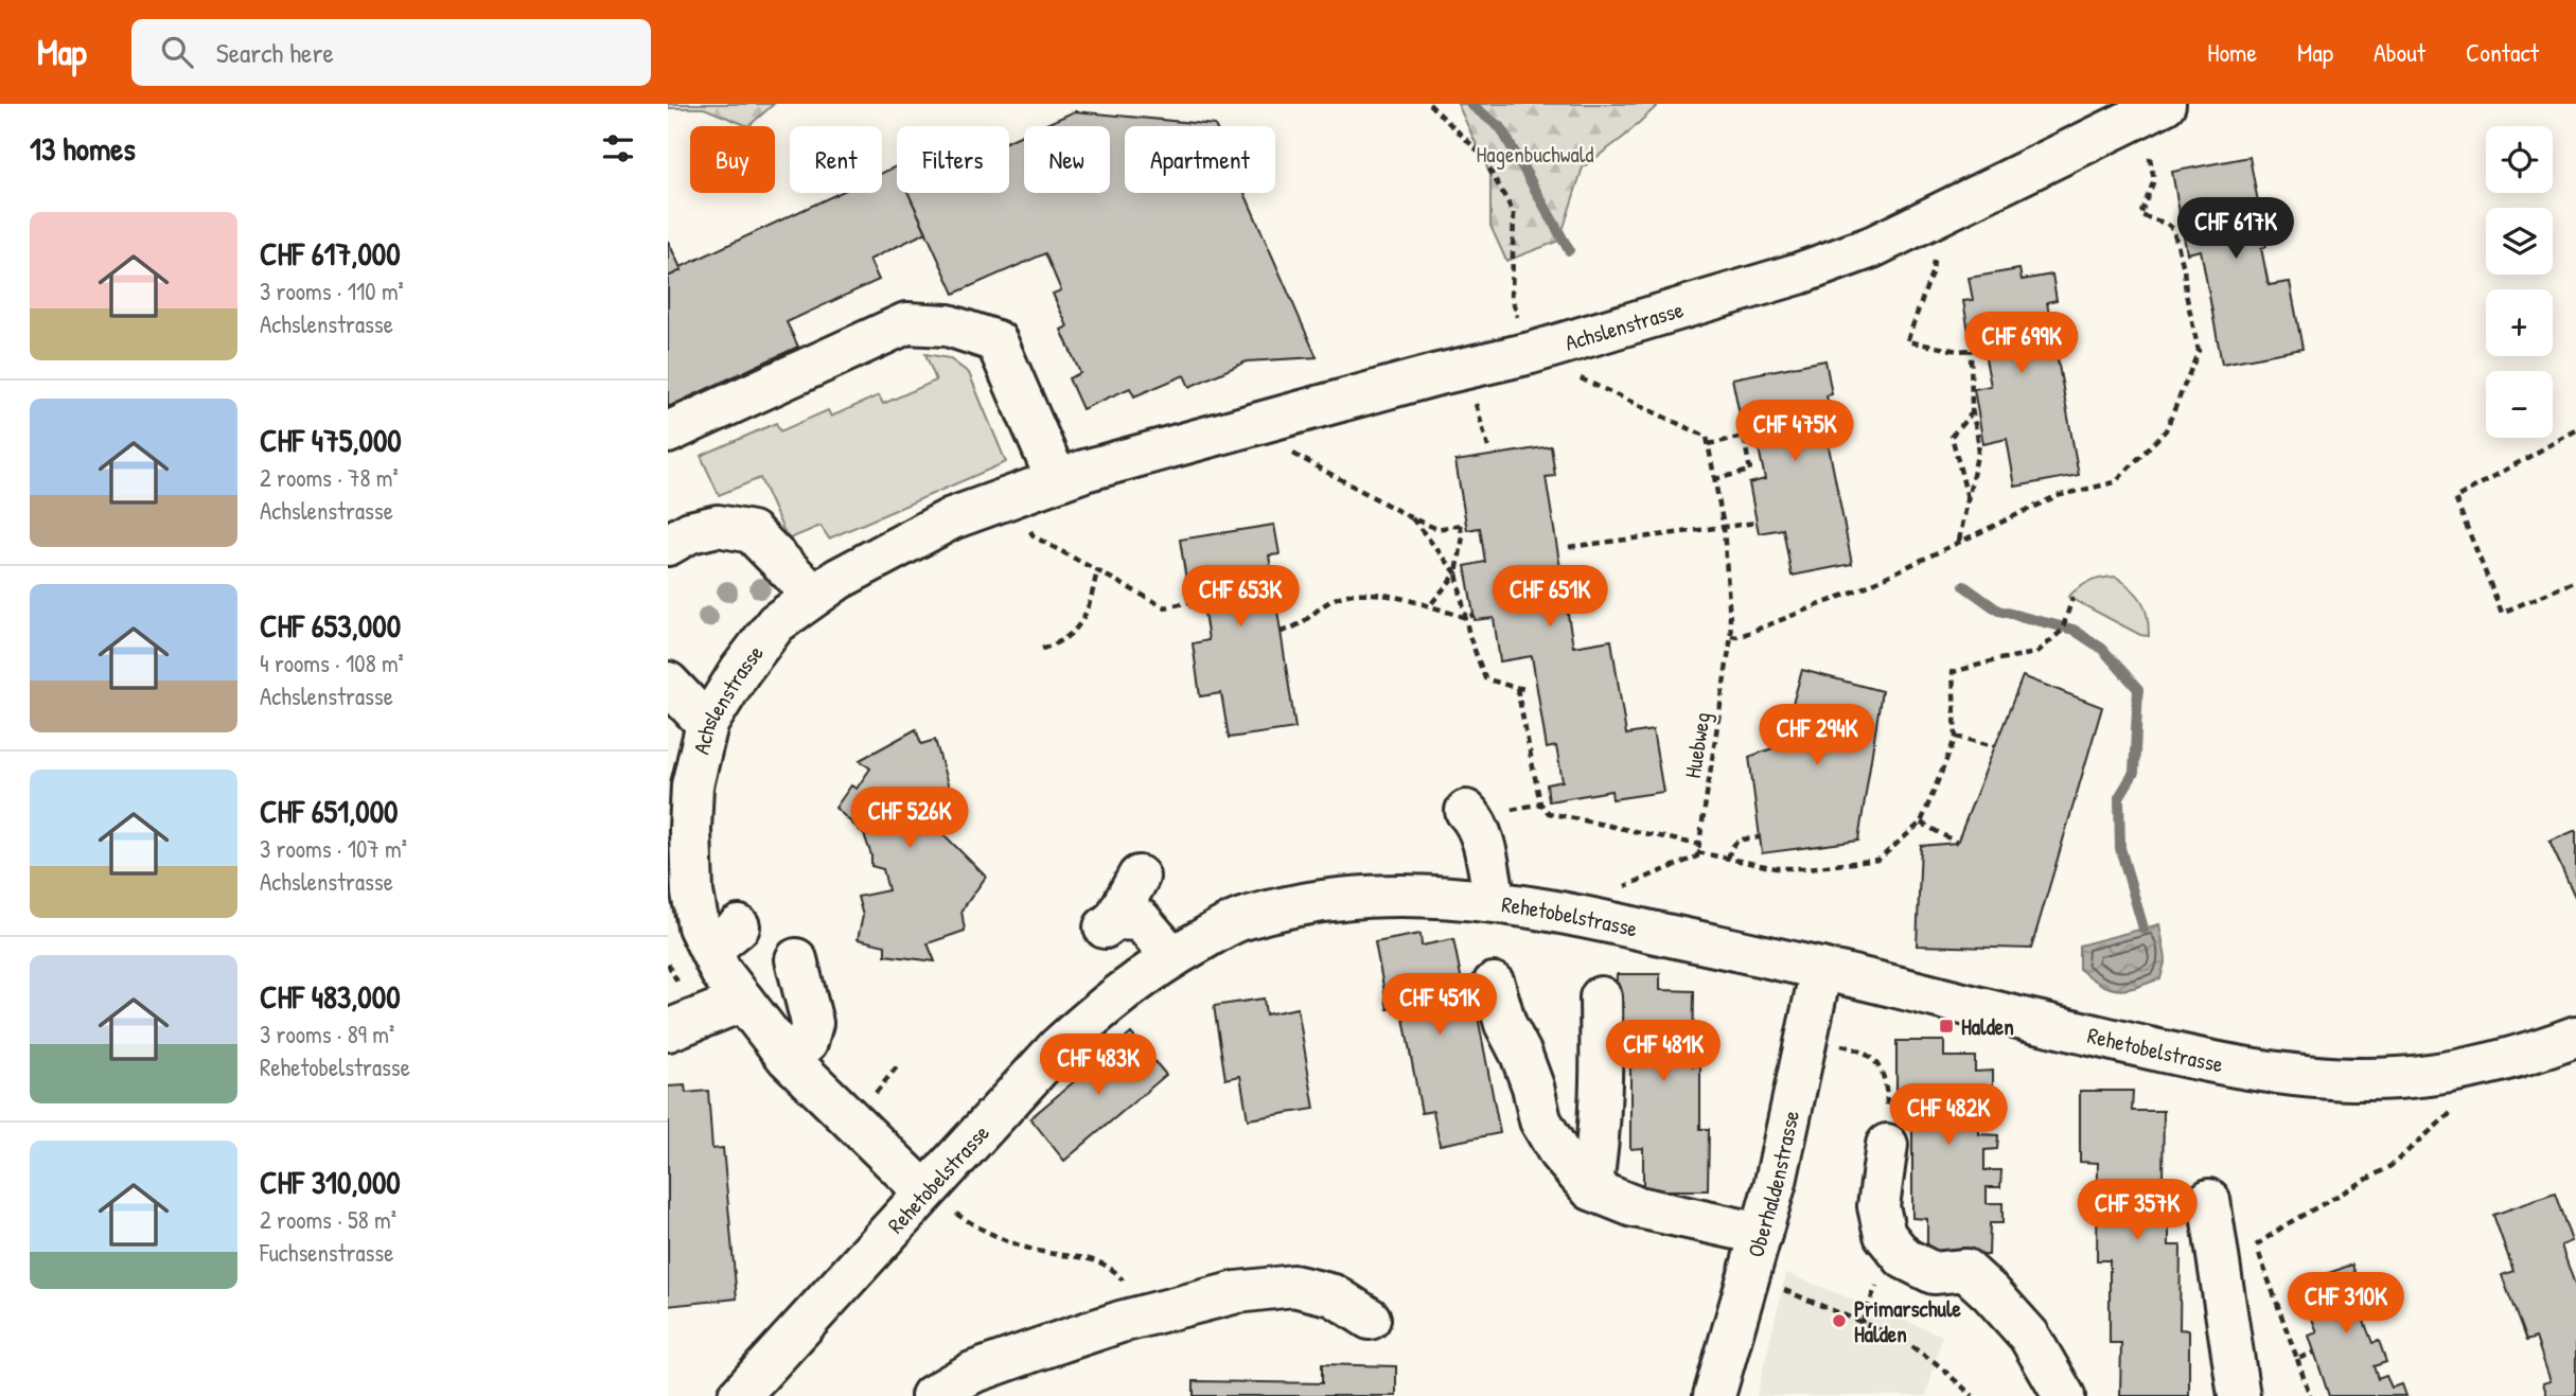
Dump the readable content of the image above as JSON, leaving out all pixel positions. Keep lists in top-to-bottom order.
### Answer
{
  "streets": {
    "street": ["Achslenstrasse", "Rehetobelstrasse", "Oberhaldenstrasse"],
    "path": ["Huebweg"]
  },
  "crossings": [
    ["Achslenstrasse", "Rehetobelstrasse"],
    ["Rehetobelstrasse", "Oberhaldenstrasse"]
  ],
  "parks": ["Hagenbuchwald"],
  "places": {
    "transit": ["Halden"],
    "other": ["Primarschule Halden"]
  },
  "page": {
    "header": "Map",
    "search": "Search here",
    "nav": [
      "Home",
      "Map",
      "About",
      "Contact"
    ],
    "heading": "13 homes",
    "map_buttons": ["+", "−"],
    "chip": [
      "Buy",
      "Rent",
      "Filters",
      "New",
      "Apartment"
    ],
    "list": [
      {
        "name": "CHF 617,000",
        "note": "3 rooms · 110 m² · Achslenstrasse"
      },
      {
        "name": "CHF 475,000",
        "note": "2 rooms · 78 m² · Achslenstrasse"
      },
      {
        "name": "CHF 653,000",
        "note": "4 rooms · 108 m² · Achslenstrasse"
      },
      {
        "name": "CHF 651,000",
        "note": "3 rooms · 107 m² · Achslenstrasse"
      },
      {
        "name": "CHF 483,000",
        "note": "3 rooms · 89 m² · Rehetobelstrasse"
      },
      {
        "name": "CHF 310,000",
        "note": "2 rooms · 58 m² · Fuchsenstrasse"
      }
    ],
    "price": [
      "CHF 617K",
      "CHF 699K",
      "CHF 475K",
      "CHF 653K",
      "CHF 651K",
      "CHF 294K",
      "CHF 526K",
      "CHF 451K",
      "CHF 481K",
      "CHF 483K",
      "CHF 482K",
      "CHF 357K",
      "CHF 310K"
    ]
  }
}
